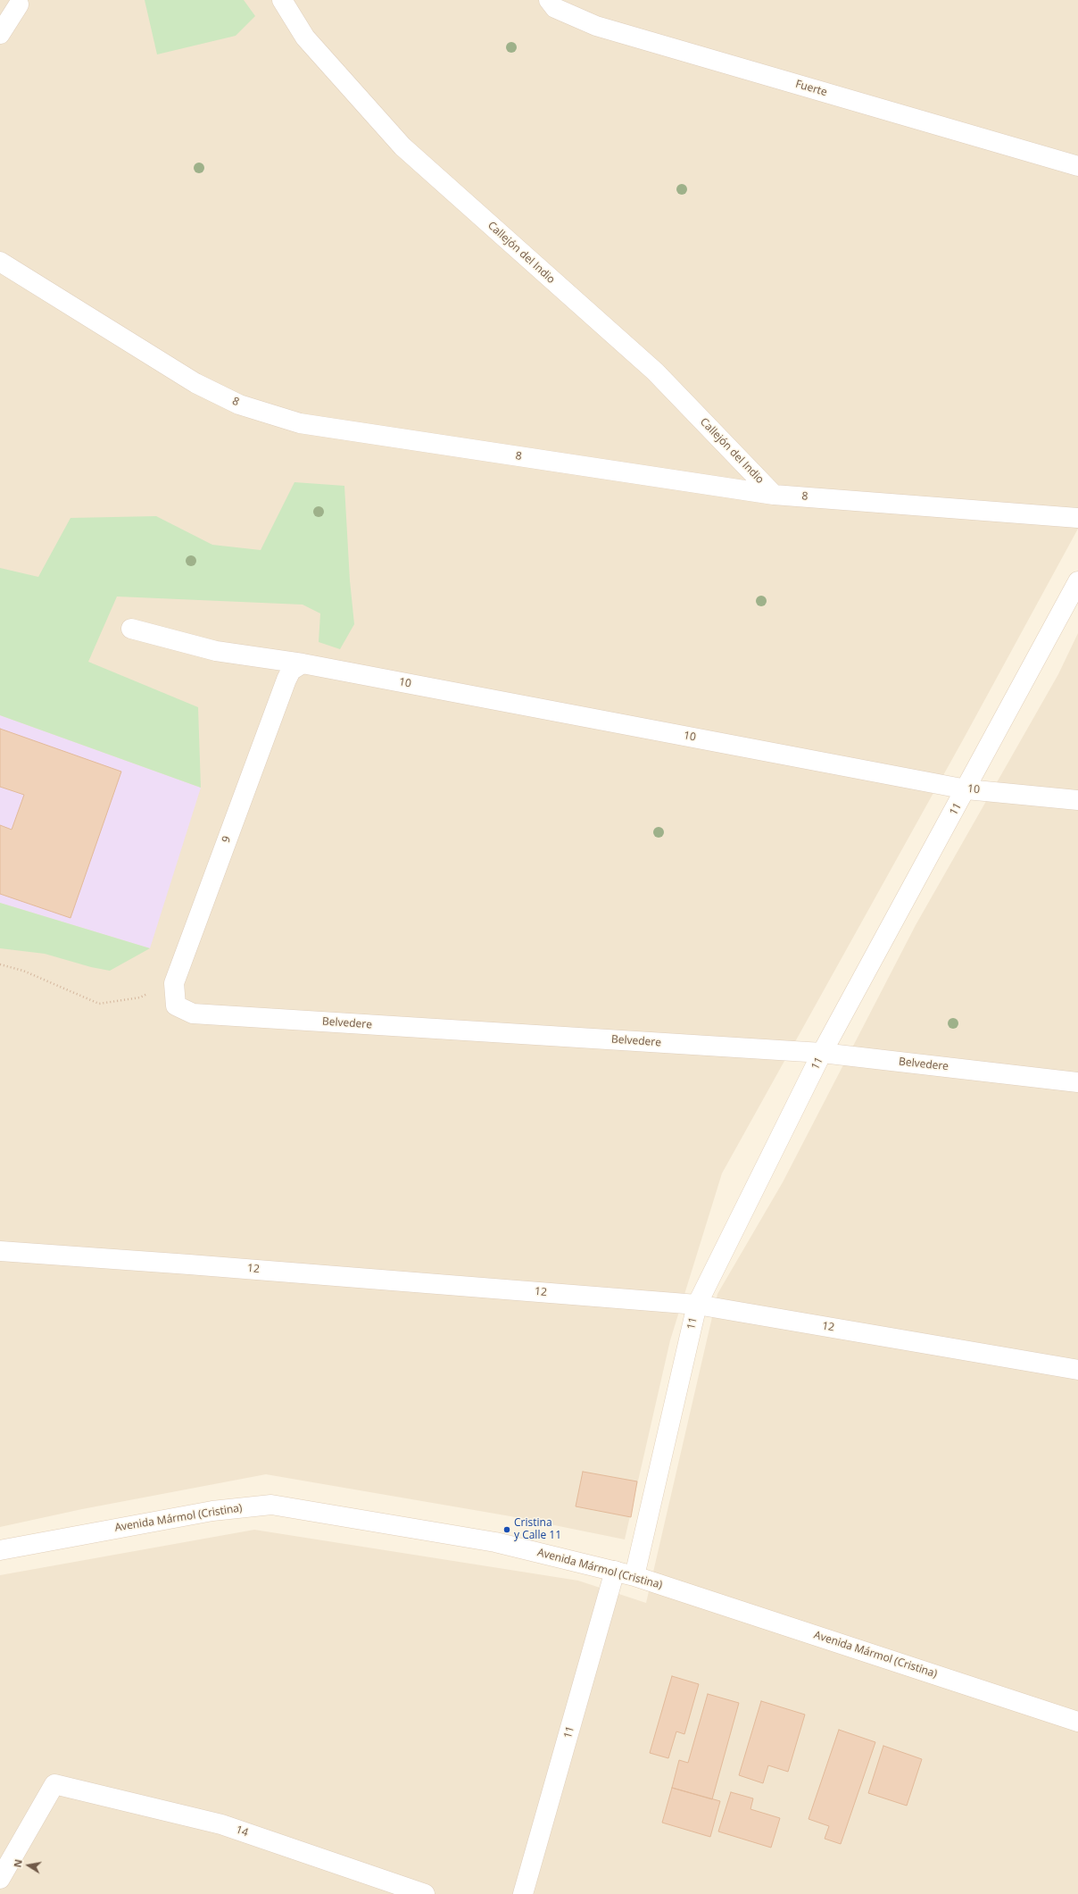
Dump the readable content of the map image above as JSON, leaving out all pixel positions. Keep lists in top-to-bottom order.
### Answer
{
  "streets": {
    "street": [
      "Fuerte",
      "Callejón del Indio",
      "8",
      "10",
      "11",
      "9",
      "Belvedere",
      "12",
      "Avenida Mármol (Cristina)",
      "14"
    ]
  },
  "crossings": [
    ["Callejón del Indio", "8"],
    ["10", "11"],
    ["10", "9"],
    ["11", "Belvedere"],
    ["11", "12"],
    ["11", "Avenida Mármol (Cristina)"],
    ["9", "Belvedere"]
  ],
  "places": ["Cristina y Calle 11"],
  "north": "left"
}
